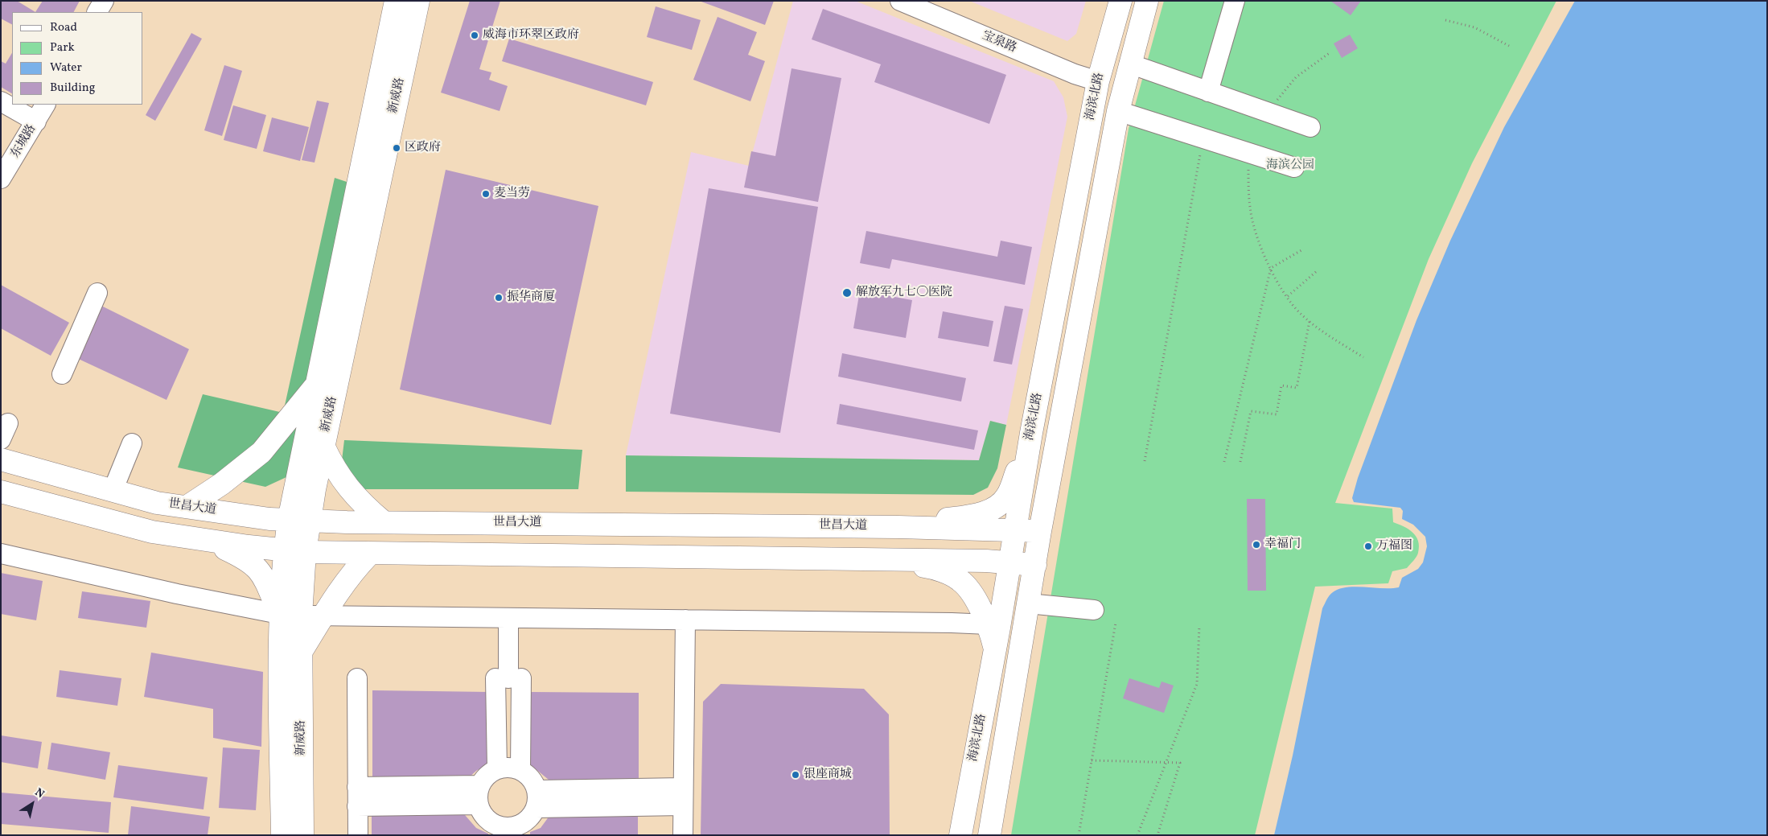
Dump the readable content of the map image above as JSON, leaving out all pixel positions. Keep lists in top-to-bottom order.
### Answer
{
  "streets": {
    "main road": ["新威路", "海滨北路", "世昌大道"],
    "street": ["宝泉路", "东城路"]
  },
  "crossings": [
    ["宝泉路", "海滨北路"],
    ["新威路", "世昌大道"],
    ["海滨北路", "世昌大道"]
  ],
  "parks": ["海滨公园"],
  "places": [
    "威海市环翠区政府",
    "区政府",
    "麦当劳",
    "解放军九七〇医院",
    "振华商厦",
    "幸福门",
    "万福图",
    "银座商城"
  ],
  "legend": [
    "Road",
    "Park",
    "Water",
    "Building"
  ],
  "north": "top right"
}
